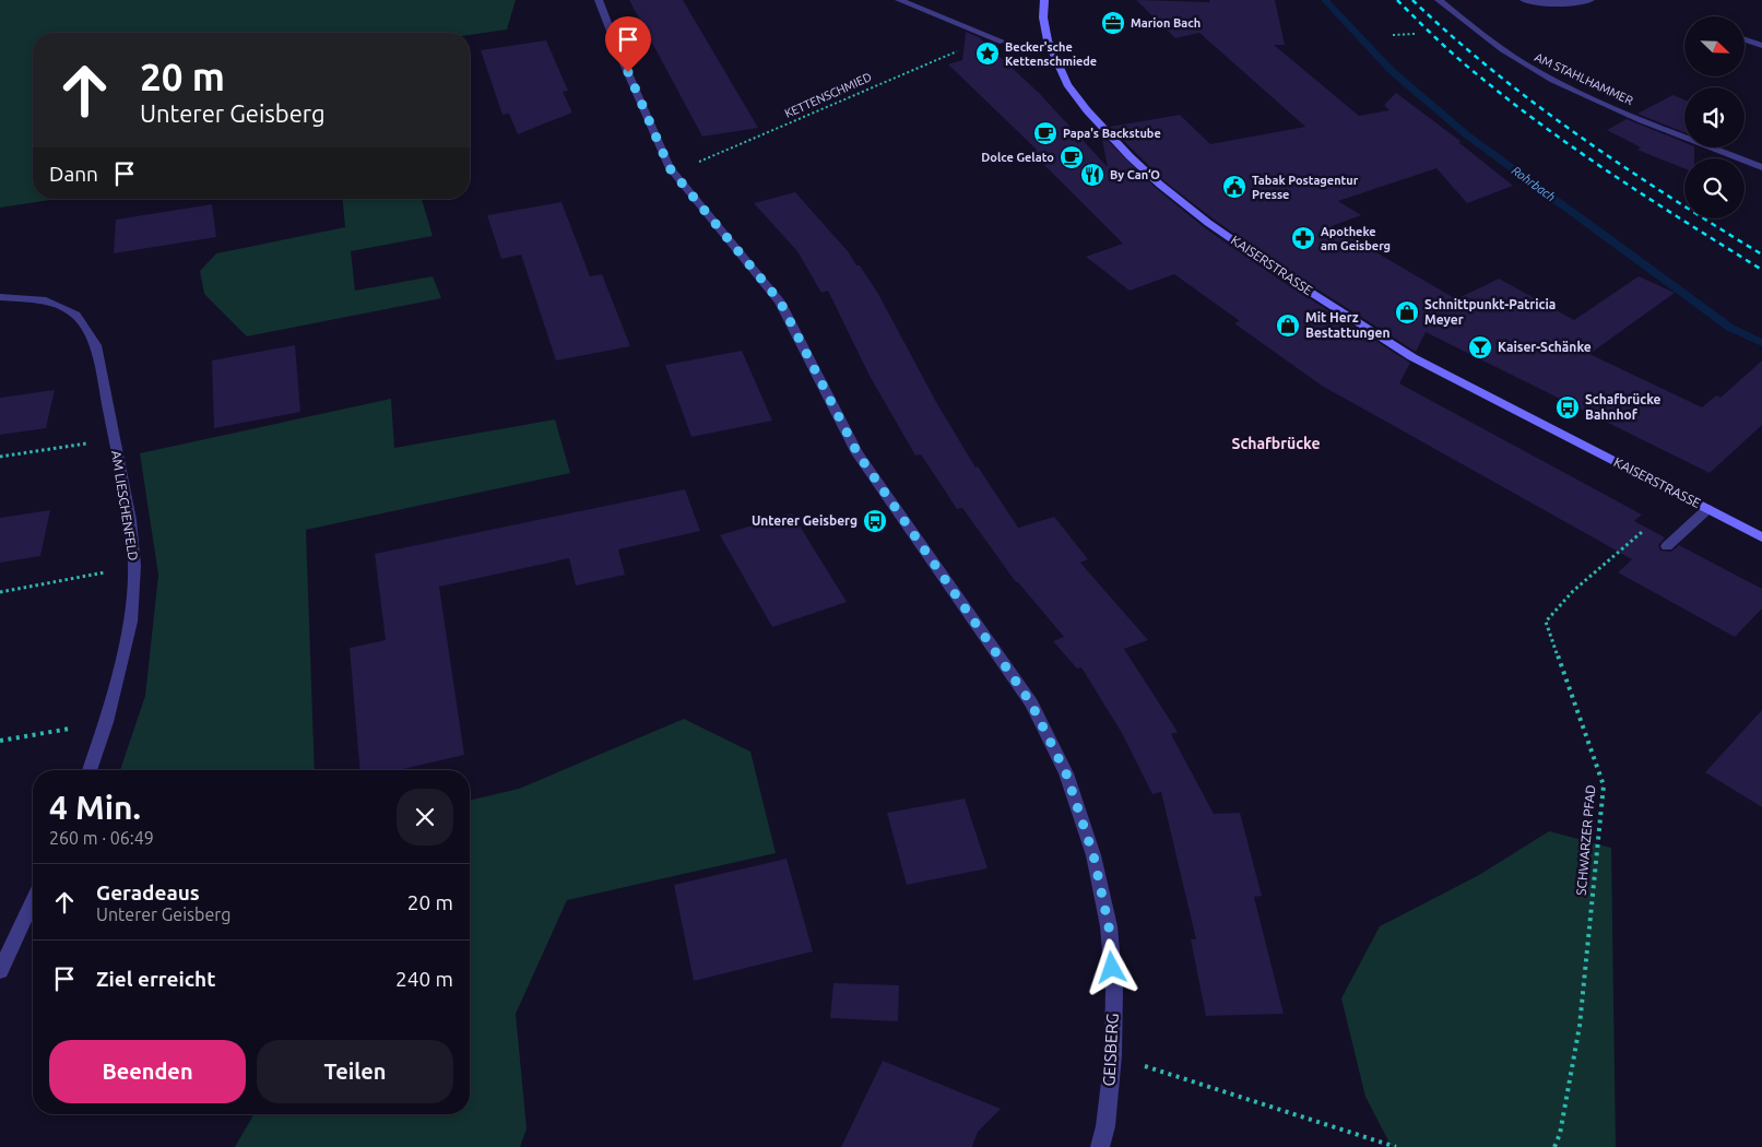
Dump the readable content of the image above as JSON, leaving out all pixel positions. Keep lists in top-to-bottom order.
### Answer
{
  "streets": {
    "main road": ["KAISERSTRASSE"],
    "street": ["AM STAHLHAMMER", "AM LIESCHENFELD", "GEISBERG"],
    "path": ["KETTENSCHMIED", "SCHWARZER PFAD"]
  },
  "districts": ["Schafbrücke"],
  "water": ["Rohrbach"],
  "places": {
    "office": ["Marion Bach"],
    "place": ["Becker'sche Kettenschmiede"],
    "cafe": ["Papa's Backstube", "Dolce Gelato"],
    "restaurant": ["By Can‘O"],
    "public building": ["Tabak Postagentur Presse"],
    "pharmacy": ["Apotheke am Geisberg"],
    "shop": ["Schnittpunkt-Patricia Meyer", "Mit Herz Bestattungen"],
    "bar": ["Kaiser-Schänke"],
    "bus stop": ["Schafbrücke Bahnhof", "Unterer Geisberg"]
  },
  "north": "bottom right",
  "page": {
    "turn": ["20 m", "Unterer Geisberg"],
    "then": "Dann",
    "heading": ["4 Min.", "260 m · 06:49"],
    "list": [
      {
        "name": "Geradeaus",
        "note": "Unterer Geisberg",
        "value": "20 m"
      },
      {
        "name": "Ziel erreicht",
        "value": "240 m"
      }
    ],
    "buttons": ["Beenden", "Teilen"]
  }
}
